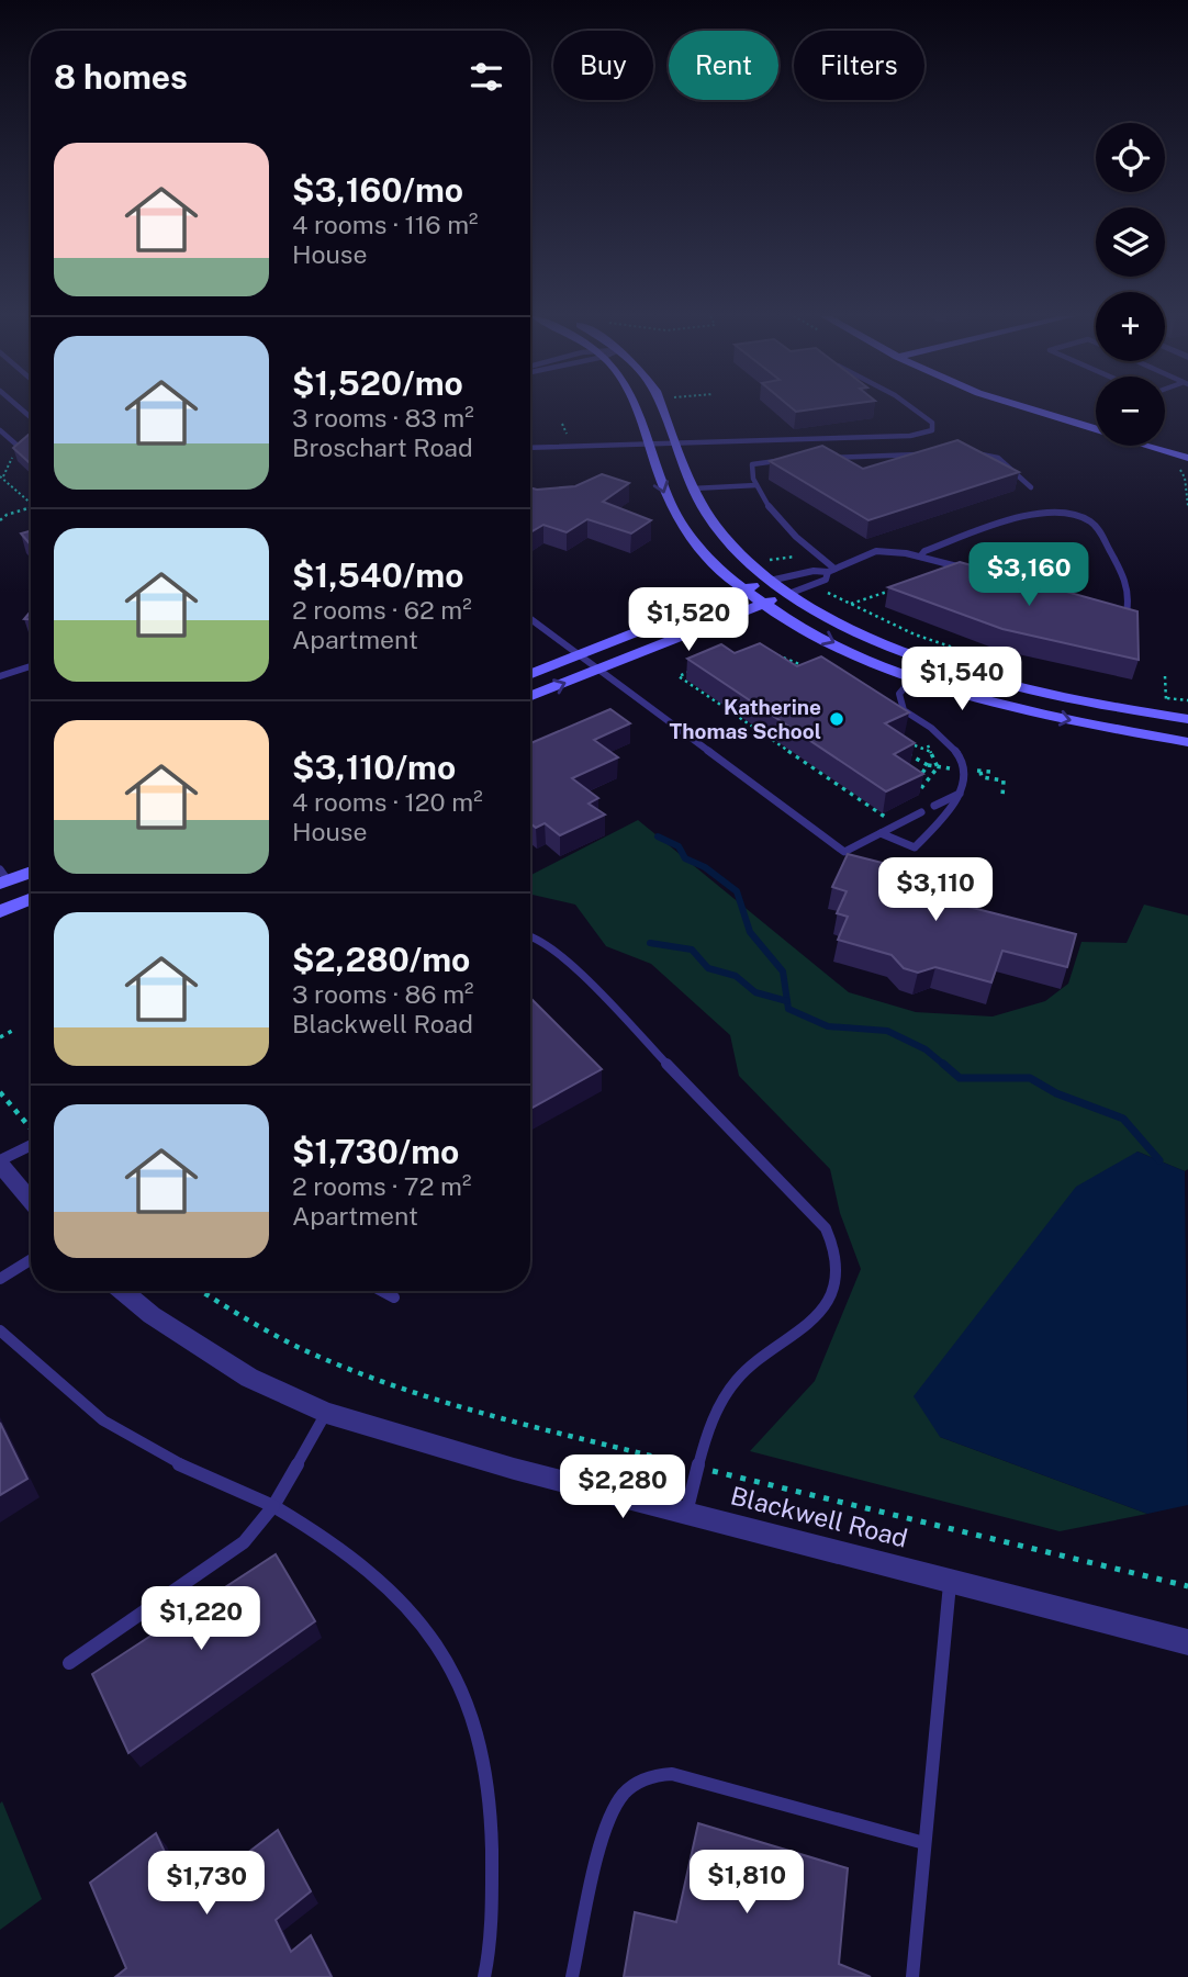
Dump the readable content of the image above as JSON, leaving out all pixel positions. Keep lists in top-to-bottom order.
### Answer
{
  "streets": {
    "street": ["Blackwell Road"]
  },
  "places": ["Katherine Thomas School"],
  "page": {
    "chip": ["Buy", "Rent", "Filters"],
    "heading": "8 homes",
    "map_buttons": ["+", "−"],
    "list": [
      {
        "name": "$3,160/mo",
        "note": "4 rooms · 116 m² · House"
      },
      {
        "name": "$1,520/mo",
        "note": "3 rooms · 83 m² · Broschart Road"
      },
      {
        "name": "$1,540/mo",
        "note": "2 rooms · 62 m² · Apartment"
      },
      {
        "name": "$3,110/mo",
        "note": "4 rooms · 120 m² · House"
      },
      {
        "name": "$2,280/mo",
        "note": "3 rooms · 86 m² · Blackwell Road"
      },
      {
        "name": "$1,730/mo",
        "note": "2 rooms · 72 m² · Apartment"
      }
    ],
    "price": [
      "$3,160",
      "$1,520",
      "$1,540",
      "$3,110",
      "$2,280",
      "$1,220",
      "$1,810",
      "$1,730"
    ]
  }
}
